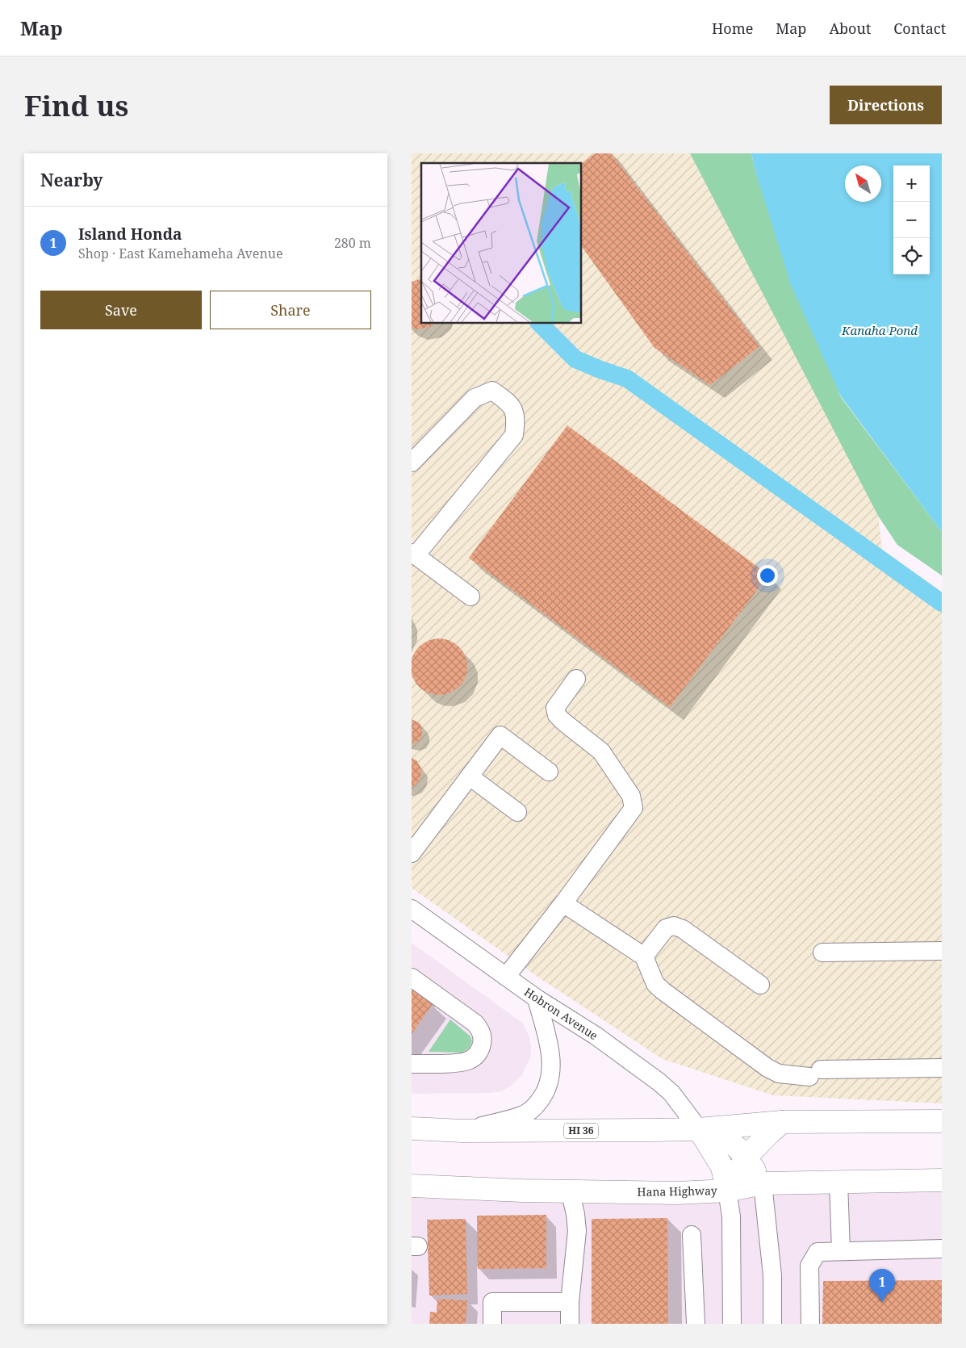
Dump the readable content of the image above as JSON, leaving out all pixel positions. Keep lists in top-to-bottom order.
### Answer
{
  "streets": {
    "main road": ["HI 36", "Hana Highway"],
    "street": ["Hobron Avenue"]
  },
  "crossings": [
    ["Hobron Avenue", "HI 36"]
  ],
  "water": ["Kanaha Pond"],
  "north": "top left",
  "page": {
    "header": "Map",
    "nav": [
      "Home",
      "Map",
      "About",
      "Contact"
    ],
    "buttons": [
      "Directions",
      ["Save", "Share"]
    ],
    "title": "Find us",
    "heading": "Nearby",
    "map_buttons": ["+", "−"],
    "list": [
      {
        "mark": "1",
        "name": "Island Honda",
        "note": "Shop · East Kamehameha Avenue",
        "value": "280 m"
      }
    ],
    "pins": "1"
  }
}
